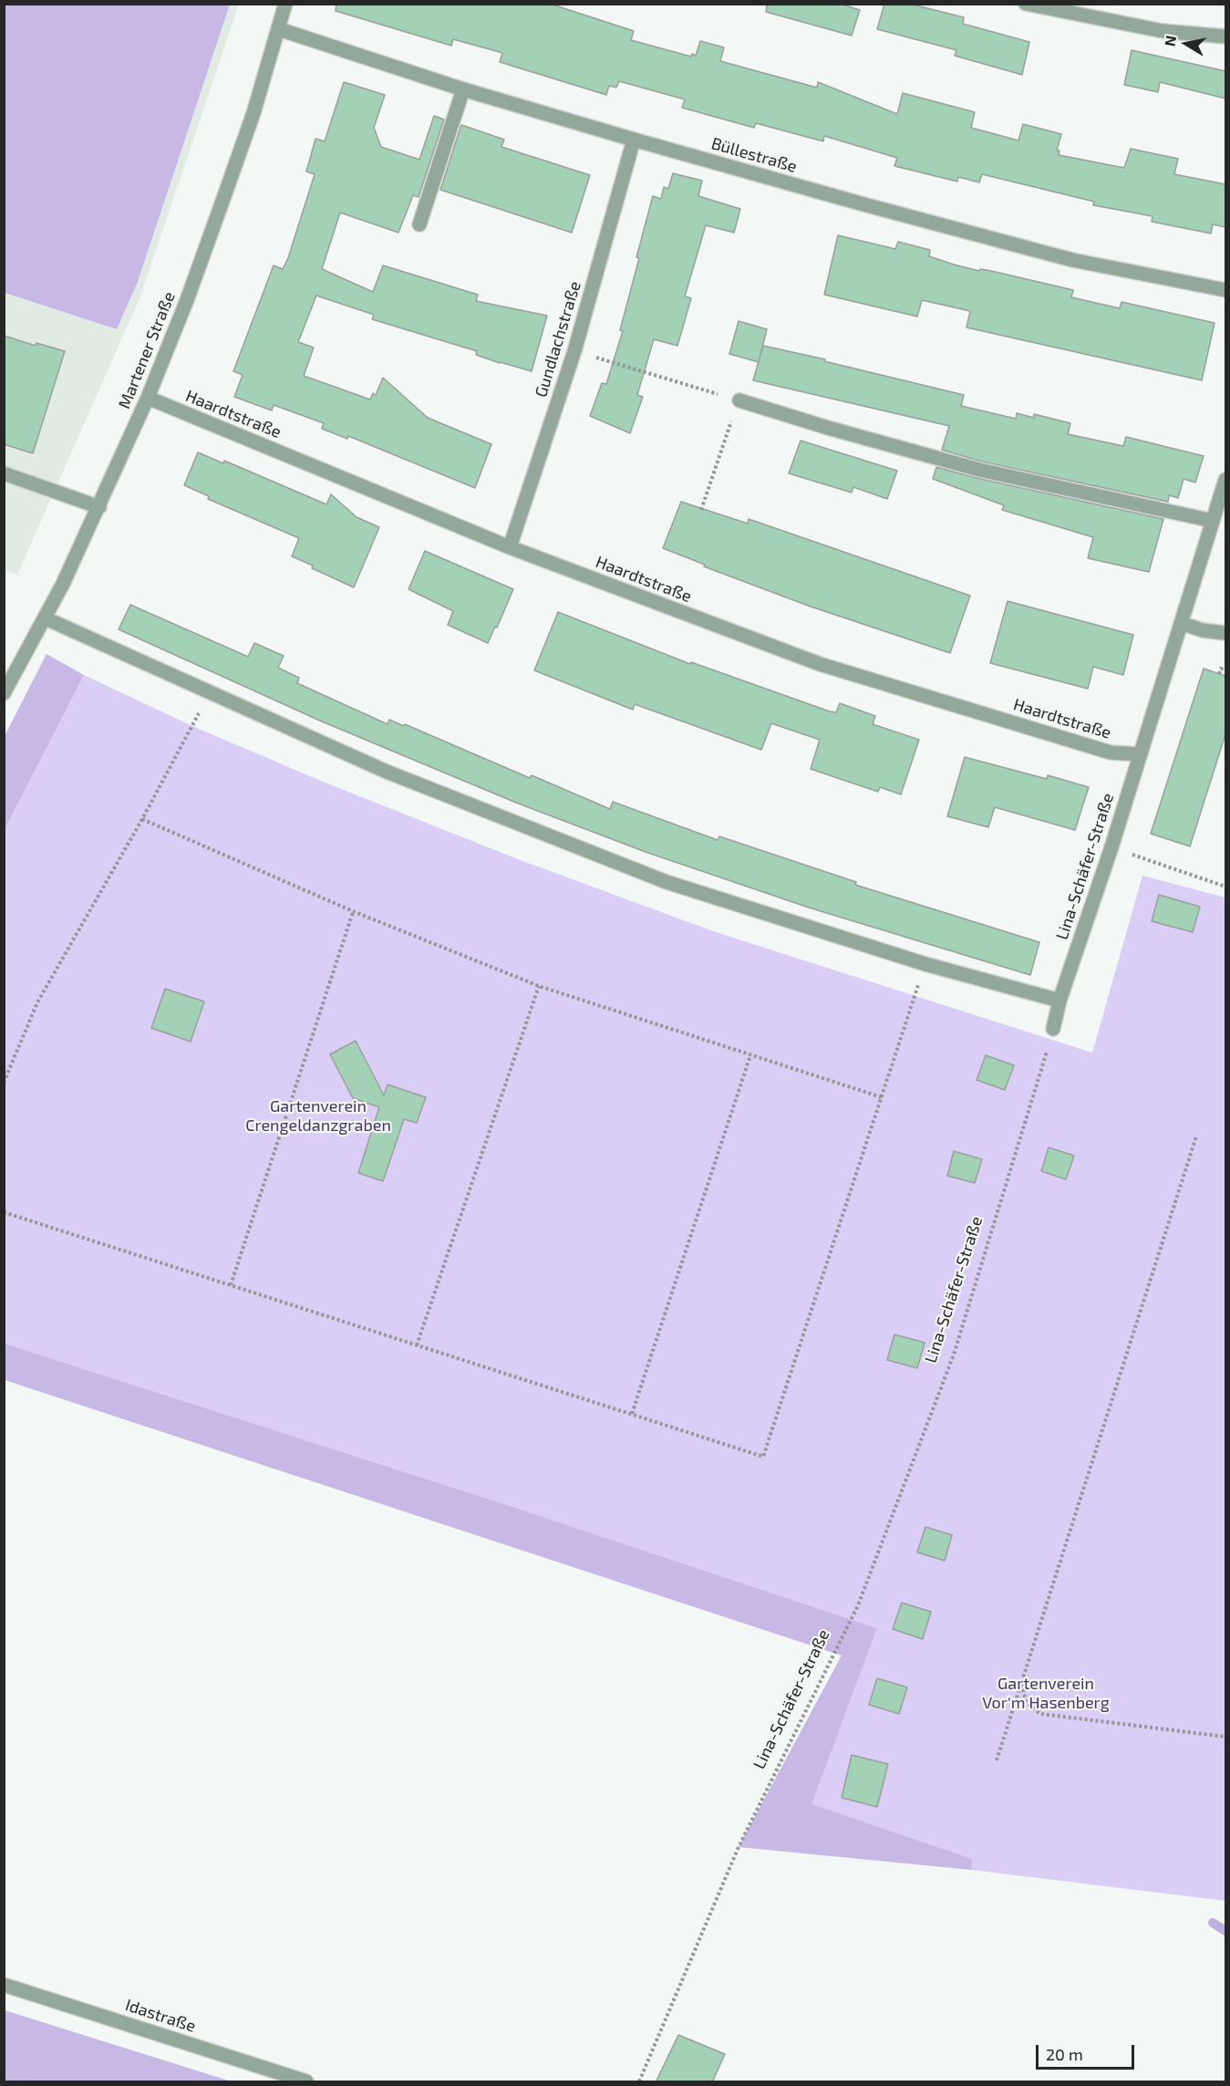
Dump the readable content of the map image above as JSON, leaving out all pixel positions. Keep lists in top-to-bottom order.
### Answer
{
  "streets": {
    "street": [
      "Büllestraße",
      "Gundlachstraße",
      "Martener Straße",
      "Haardtstraße",
      "Lina-Schäfer-Straße",
      "Idastraße"
    ]
  },
  "crossings": [
    ["Büllestraße", "Gundlachstraße"],
    ["Büllestraße", "Martener Straße"],
    ["Gundlachstraße", "Haardtstraße"],
    ["Martener Straße", "Haardtstraße"],
    ["Haardtstraße", "Lina-Schäfer-Straße"]
  ],
  "parks": ["Gartenverein Crengeldanzgraben", "Gartenverein Vor'm Hasenberg"],
  "scale_bar": "20 m",
  "north": "left"
}
